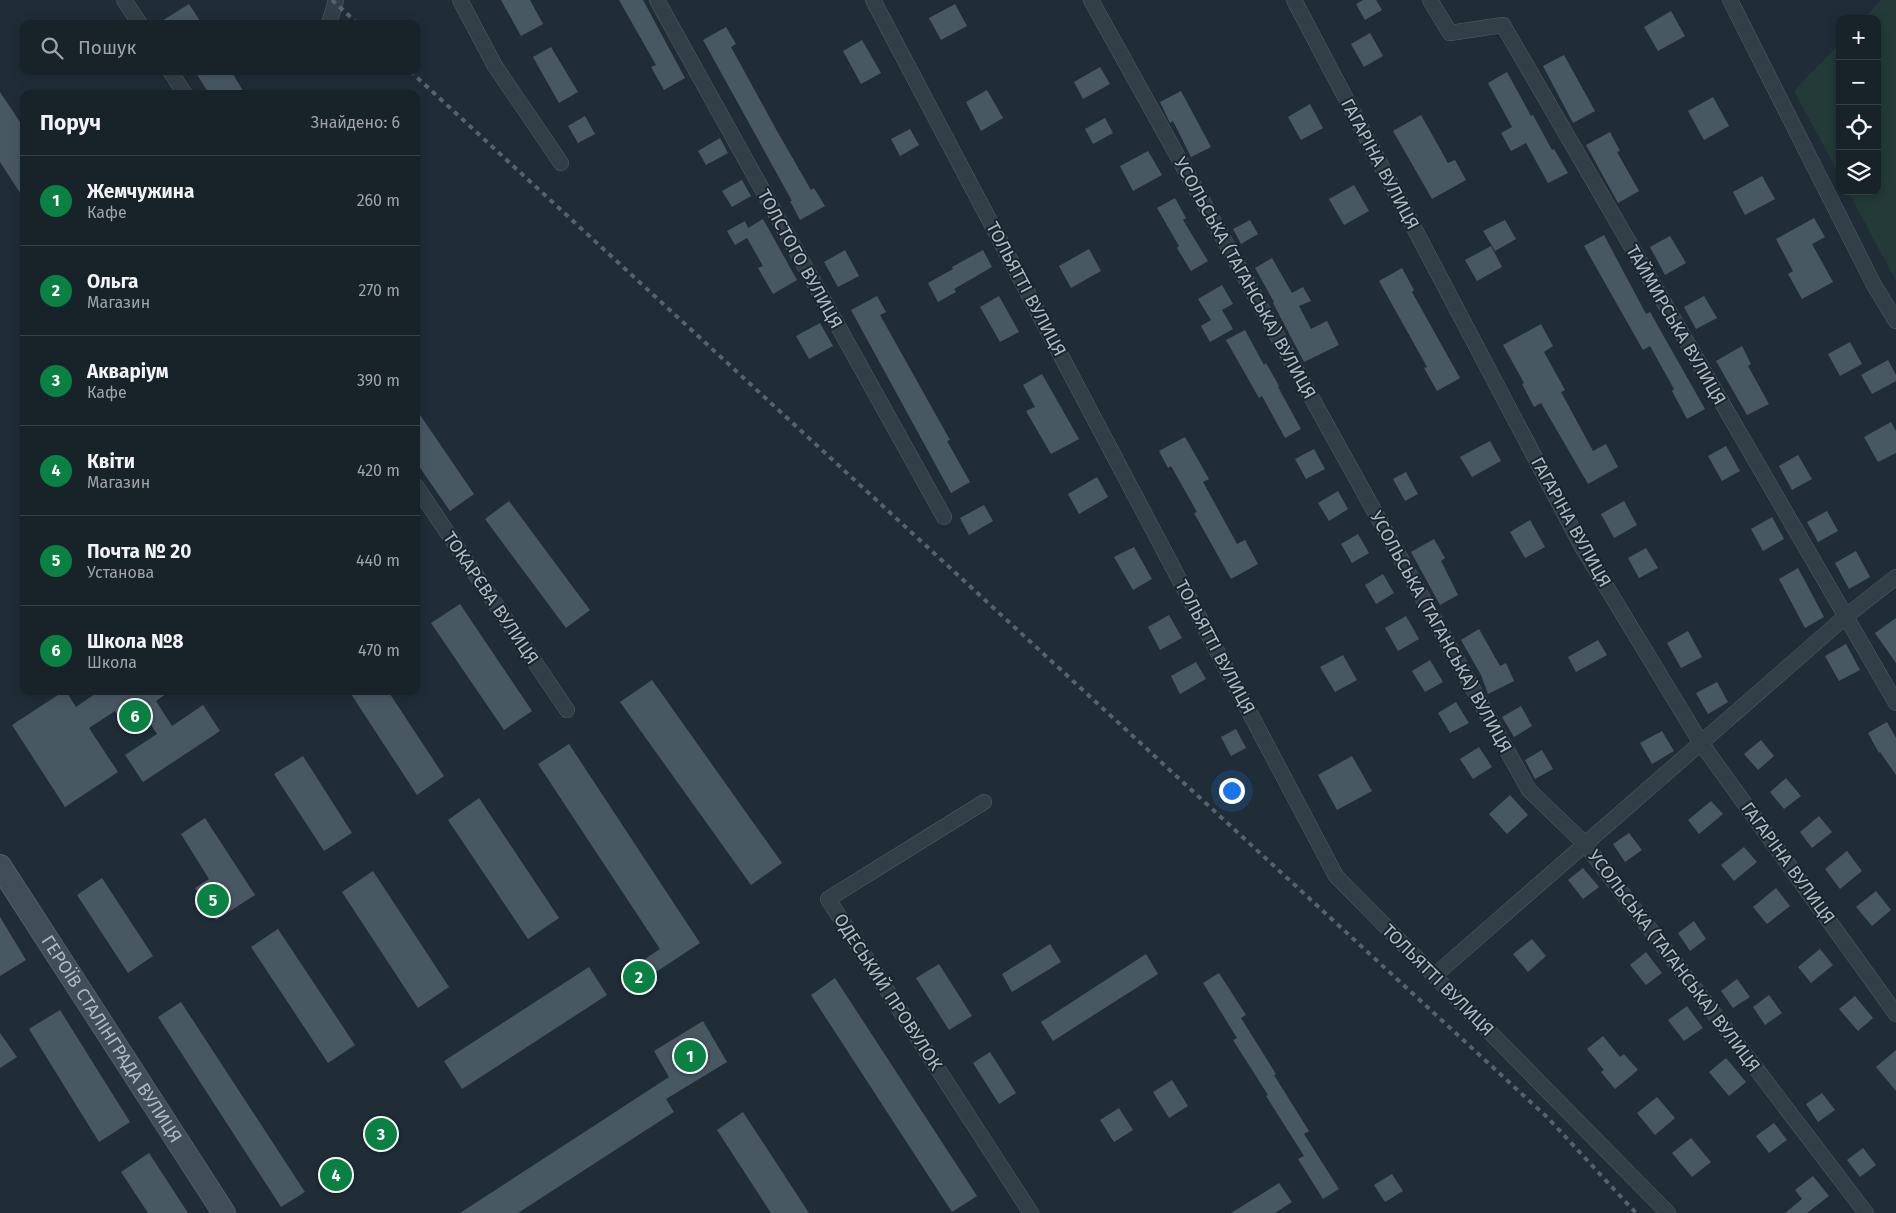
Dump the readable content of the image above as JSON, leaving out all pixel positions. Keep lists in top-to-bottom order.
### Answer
{
  "streets": {
    "main road": ["ГЕРОЇВ СТАЛІНГРАДА ВУЛИЦЯ"],
    "street": [
      "ГАГАРІНА ВУЛИЦЯ",
      "ТОЛСТОГО ВУЛИЦЯ",
      "УСОЛЬСЬКА (ТАГАНСЬКА) ВУЛИЦЯ",
      "ТОЛЬЯТТІ ВУЛИЦЯ",
      "ТАЙМИРСЬКА ВУЛИЦЯ",
      "ТОКАРЄВА ВУЛИЦЯ",
      "ОДЕСЬКИЙ ПРОВУЛОК"
    ]
  },
  "page": {
    "map_buttons": ["+", "−"],
    "search": "Пошук",
    "heading": ["Поруч", "Знайдено: 6"],
    "list": [
      {
        "mark": "1",
        "name": "Жемчужина",
        "note": "Кафе",
        "value": "260 m"
      },
      {
        "mark": "2",
        "name": "Ольга",
        "note": "Магазин",
        "value": "270 m"
      },
      {
        "mark": "3",
        "name": "Акваріум",
        "note": "Кафе",
        "value": "390 m"
      },
      {
        "mark": "4",
        "name": "Квіти",
        "note": "Магазин",
        "value": "420 m"
      },
      {
        "mark": "5",
        "name": "Почта № 20",
        "note": "Установа",
        "value": "440 m"
      },
      {
        "mark": "6",
        "name": "Школа №8",
        "note": "Школа",
        "value": "470 m"
      }
    ],
    "pins": [
      "6",
      "5",
      "2",
      "1",
      "3",
      "4"
    ]
  }
}
